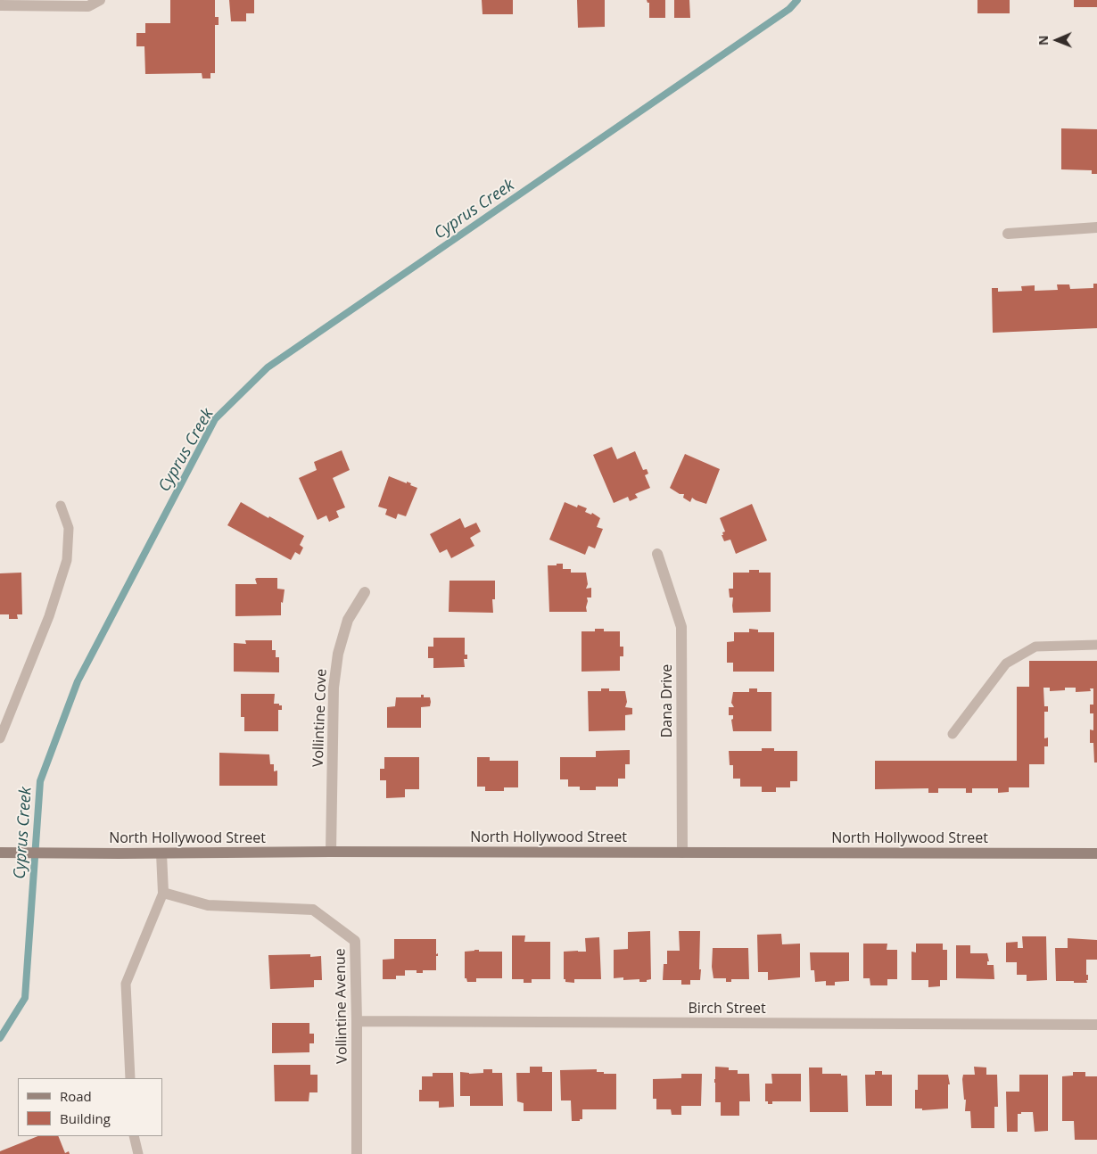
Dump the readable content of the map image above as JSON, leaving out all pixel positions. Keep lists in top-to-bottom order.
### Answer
{
  "streets": {
    "main road": ["North Hollywood Street"],
    "street": [
      "Dana Drive",
      "Vollintine Cove",
      "Vollintine Avenue",
      "Birch Street"
    ]
  },
  "crossings": [
    ["Dana Drive", "North Hollywood Street"],
    ["Vollintine Cove", "North Hollywood Street"],
    ["Vollintine Avenue", "Birch Street"]
  ],
  "water": ["Cyprus Creek"],
  "legend": ["Road", "Building"],
  "north": "left"
}
